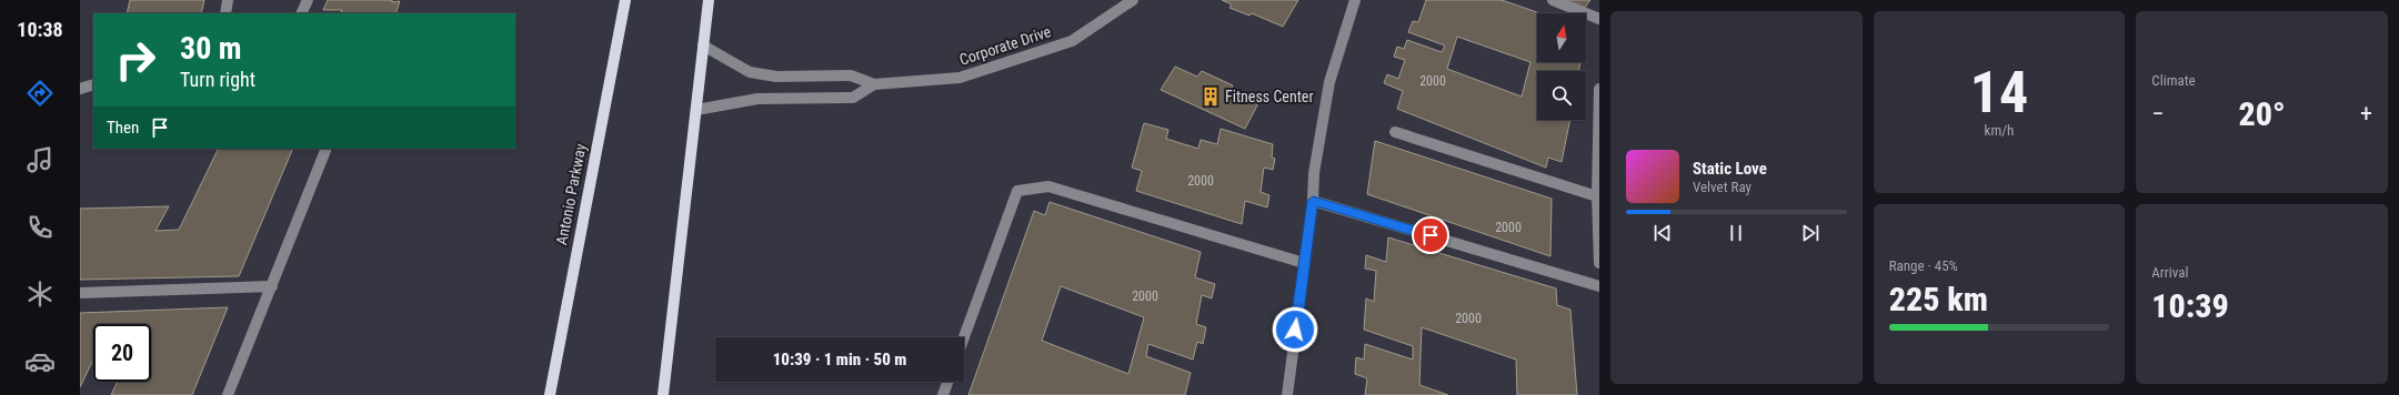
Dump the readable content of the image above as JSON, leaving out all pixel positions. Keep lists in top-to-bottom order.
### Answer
{
  "streets": {
    "main road": ["Antonio Parkway"],
    "street": ["Corporate Drive"]
  },
  "places": {
    "building": ["Fitness Center"]
  },
  "house_numbers": [
    "2000",
    "2000",
    "2000",
    "2000",
    "2000"
  ],
  "north": "top",
  "page": {
    "tabs": "10:38",
    "tile": [
      ["14", "km/h"],
      "Climate",
      ["Range · 45%", "225 km"],
      ["Arrival", "10:39"]
    ],
    "turn": ["30 m", "Turn right"],
    "heat": ["−", "20°", "+"],
    "then": "Then",
    "song": ["Static Love", "Velvet Ray"],
    "limit": "20",
    "trip": "10:39 · 1 min · 50 m"
  }
}
